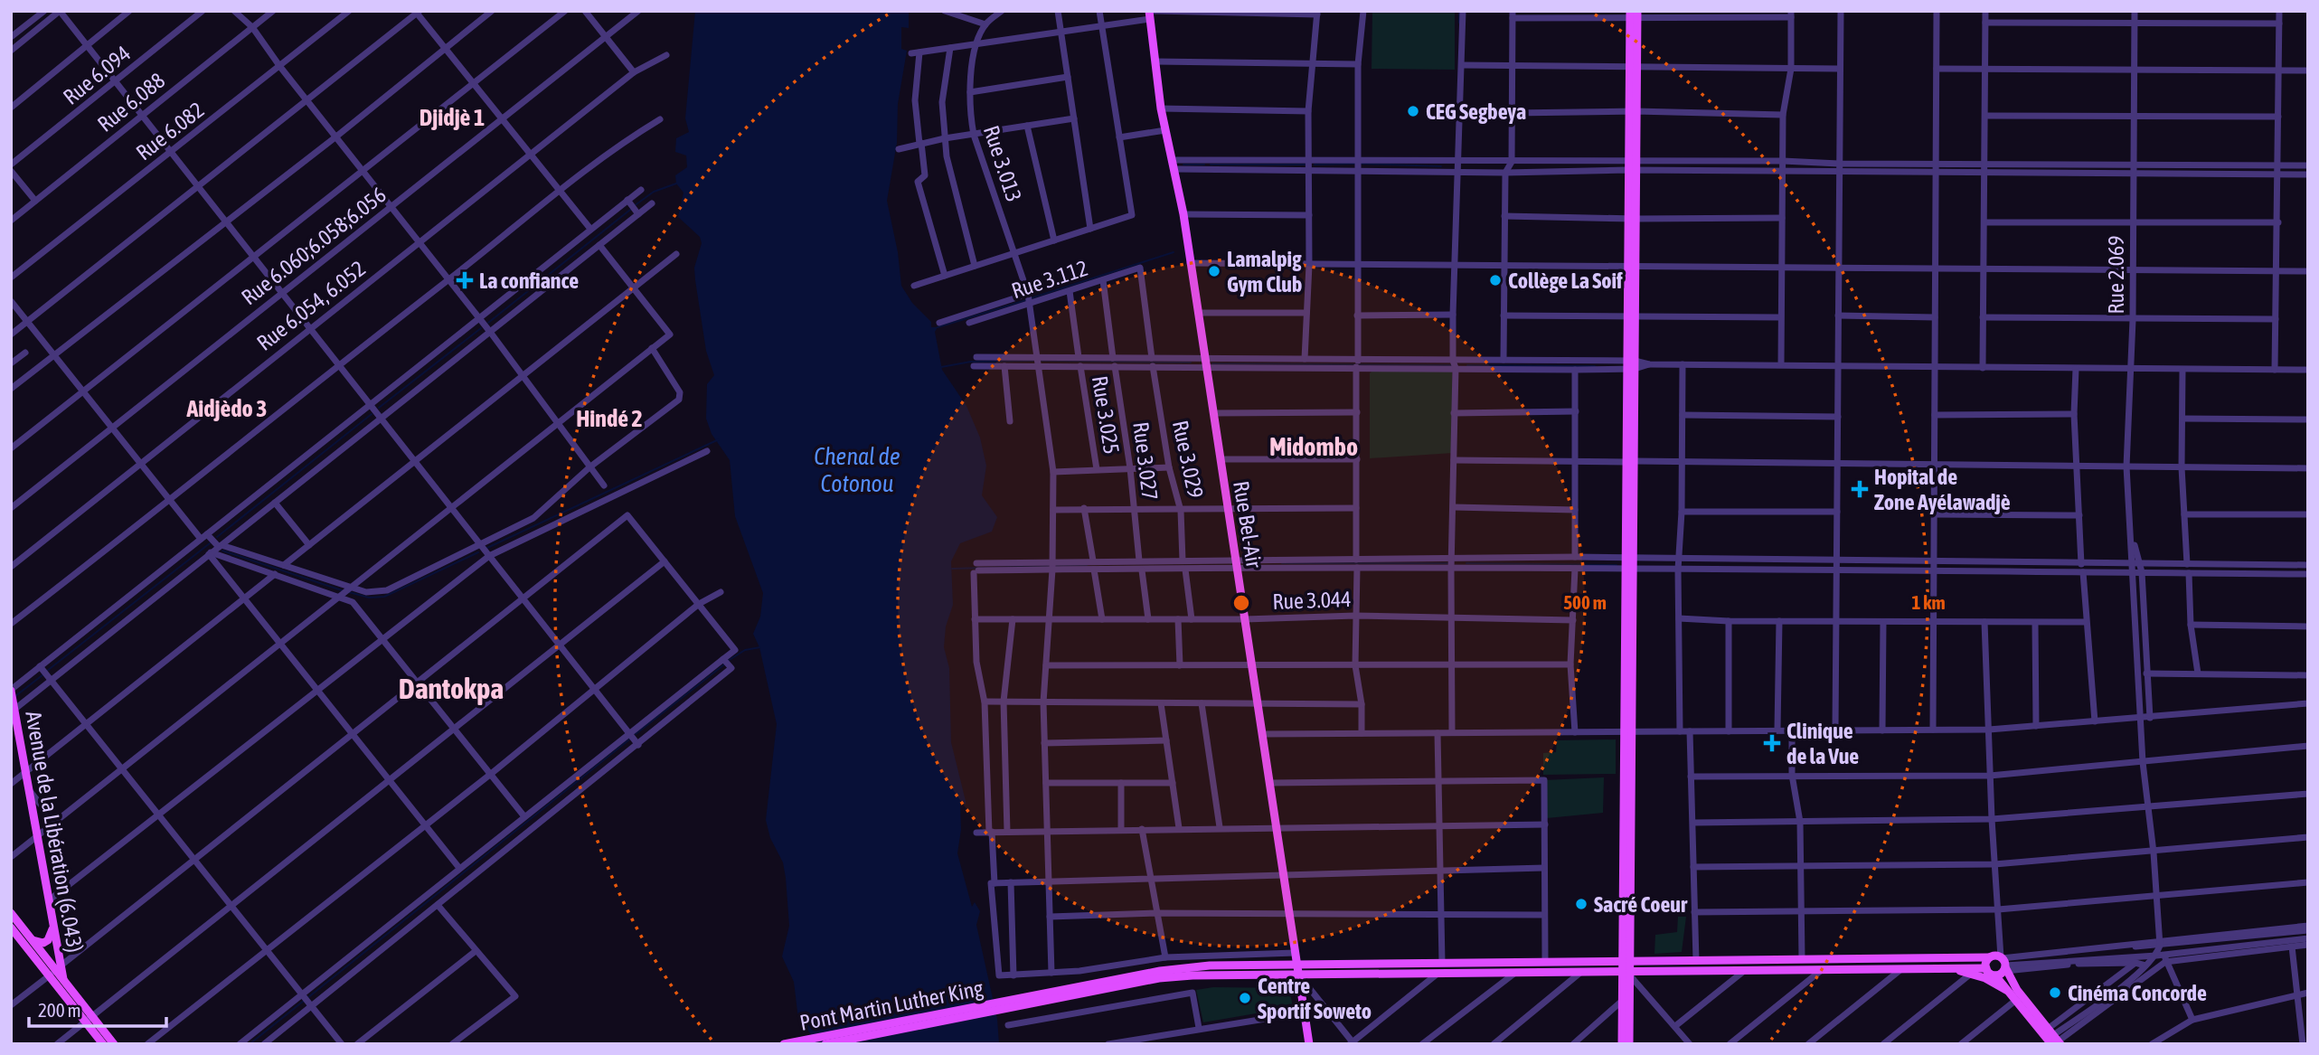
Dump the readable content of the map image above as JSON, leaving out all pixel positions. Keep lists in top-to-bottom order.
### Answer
{
  "streets": {
    "main road": ["Rue Bel-Air", "Avenue de la Libération (6.043)", "Pont Martin Luther King"],
    "street": [
      "Rue 6.094",
      "Rue 6.088",
      "Rue 6.082",
      "Rue 3.013",
      "Rue 6.060;6.058;6.056",
      "Rue 2.069",
      "Rue 3.112",
      "Rue 6.054, 6.052",
      "Rue 3.025",
      "Rue 3.029",
      "Rue 3.027",
      "Rue 3.044"
    ]
  },
  "crossings": [
    ["Rue 3.013", "Rue 3.112"],
    ["Rue 3.013", "Rue 3.044"],
    ["Rue 3.112", "Rue 3.025"],
    ["Rue Bel-Air", "Rue 3.044"]
  ],
  "districts": [
    "Djidjè 1",
    "Aidjèdo 3",
    "Hindé 2",
    "Midombo",
    "Dantokpa"
  ],
  "water": ["Chenal de Cotonou"],
  "places": {
    "other": [
      "CEG Segbeya",
      "Lamalpig Gym Club",
      "Collège La Soif",
      "Sacré Coeur",
      "Cinéma Concorde",
      "Centre Sportif Soweto"
    ],
    "health": ["La confiance", "Hopital de Zone Ayélawadjè", "Clinique de la Vue"]
  },
  "scale_bar": "200 m",
  "rings": ["500 m", "1 km"]
}
